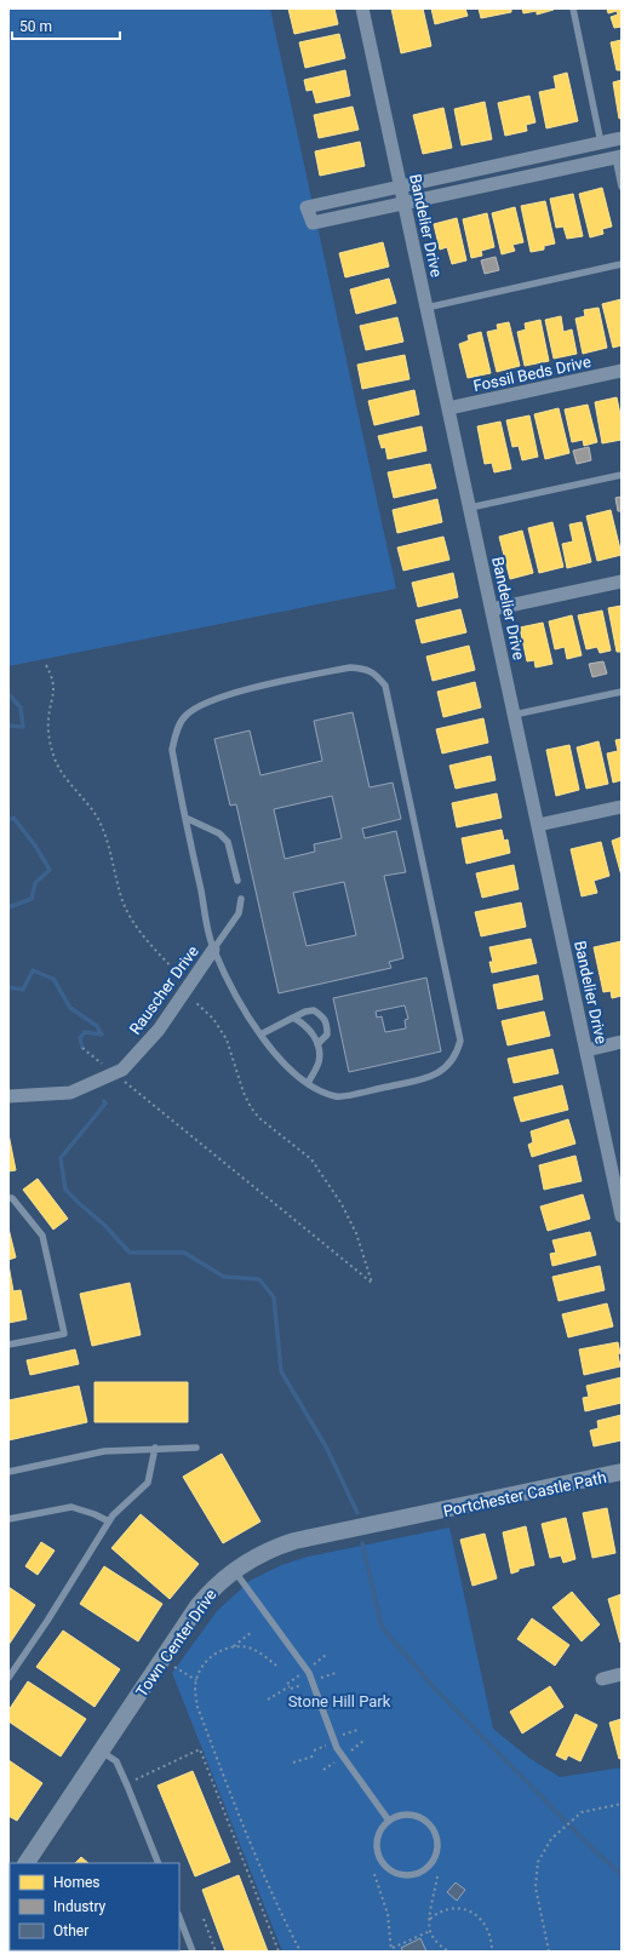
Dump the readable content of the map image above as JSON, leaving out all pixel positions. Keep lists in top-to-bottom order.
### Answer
{
  "streets": {
    "street": [
      "Bandelier Drive",
      "Fossil Beds Drive",
      "Rauscher Drive",
      "Portchester Castle Path",
      "Town Center Drive"
    ]
  },
  "crossings": [
    ["Bandelier Drive", "Fossil Beds Drive"],
    ["Portchester Castle Path", "Town Center Drive"]
  ],
  "parks": ["Stone Hill Park"],
  "legend": ["Homes", "Industry", "Other"],
  "scale_bar": "50 m"
}
